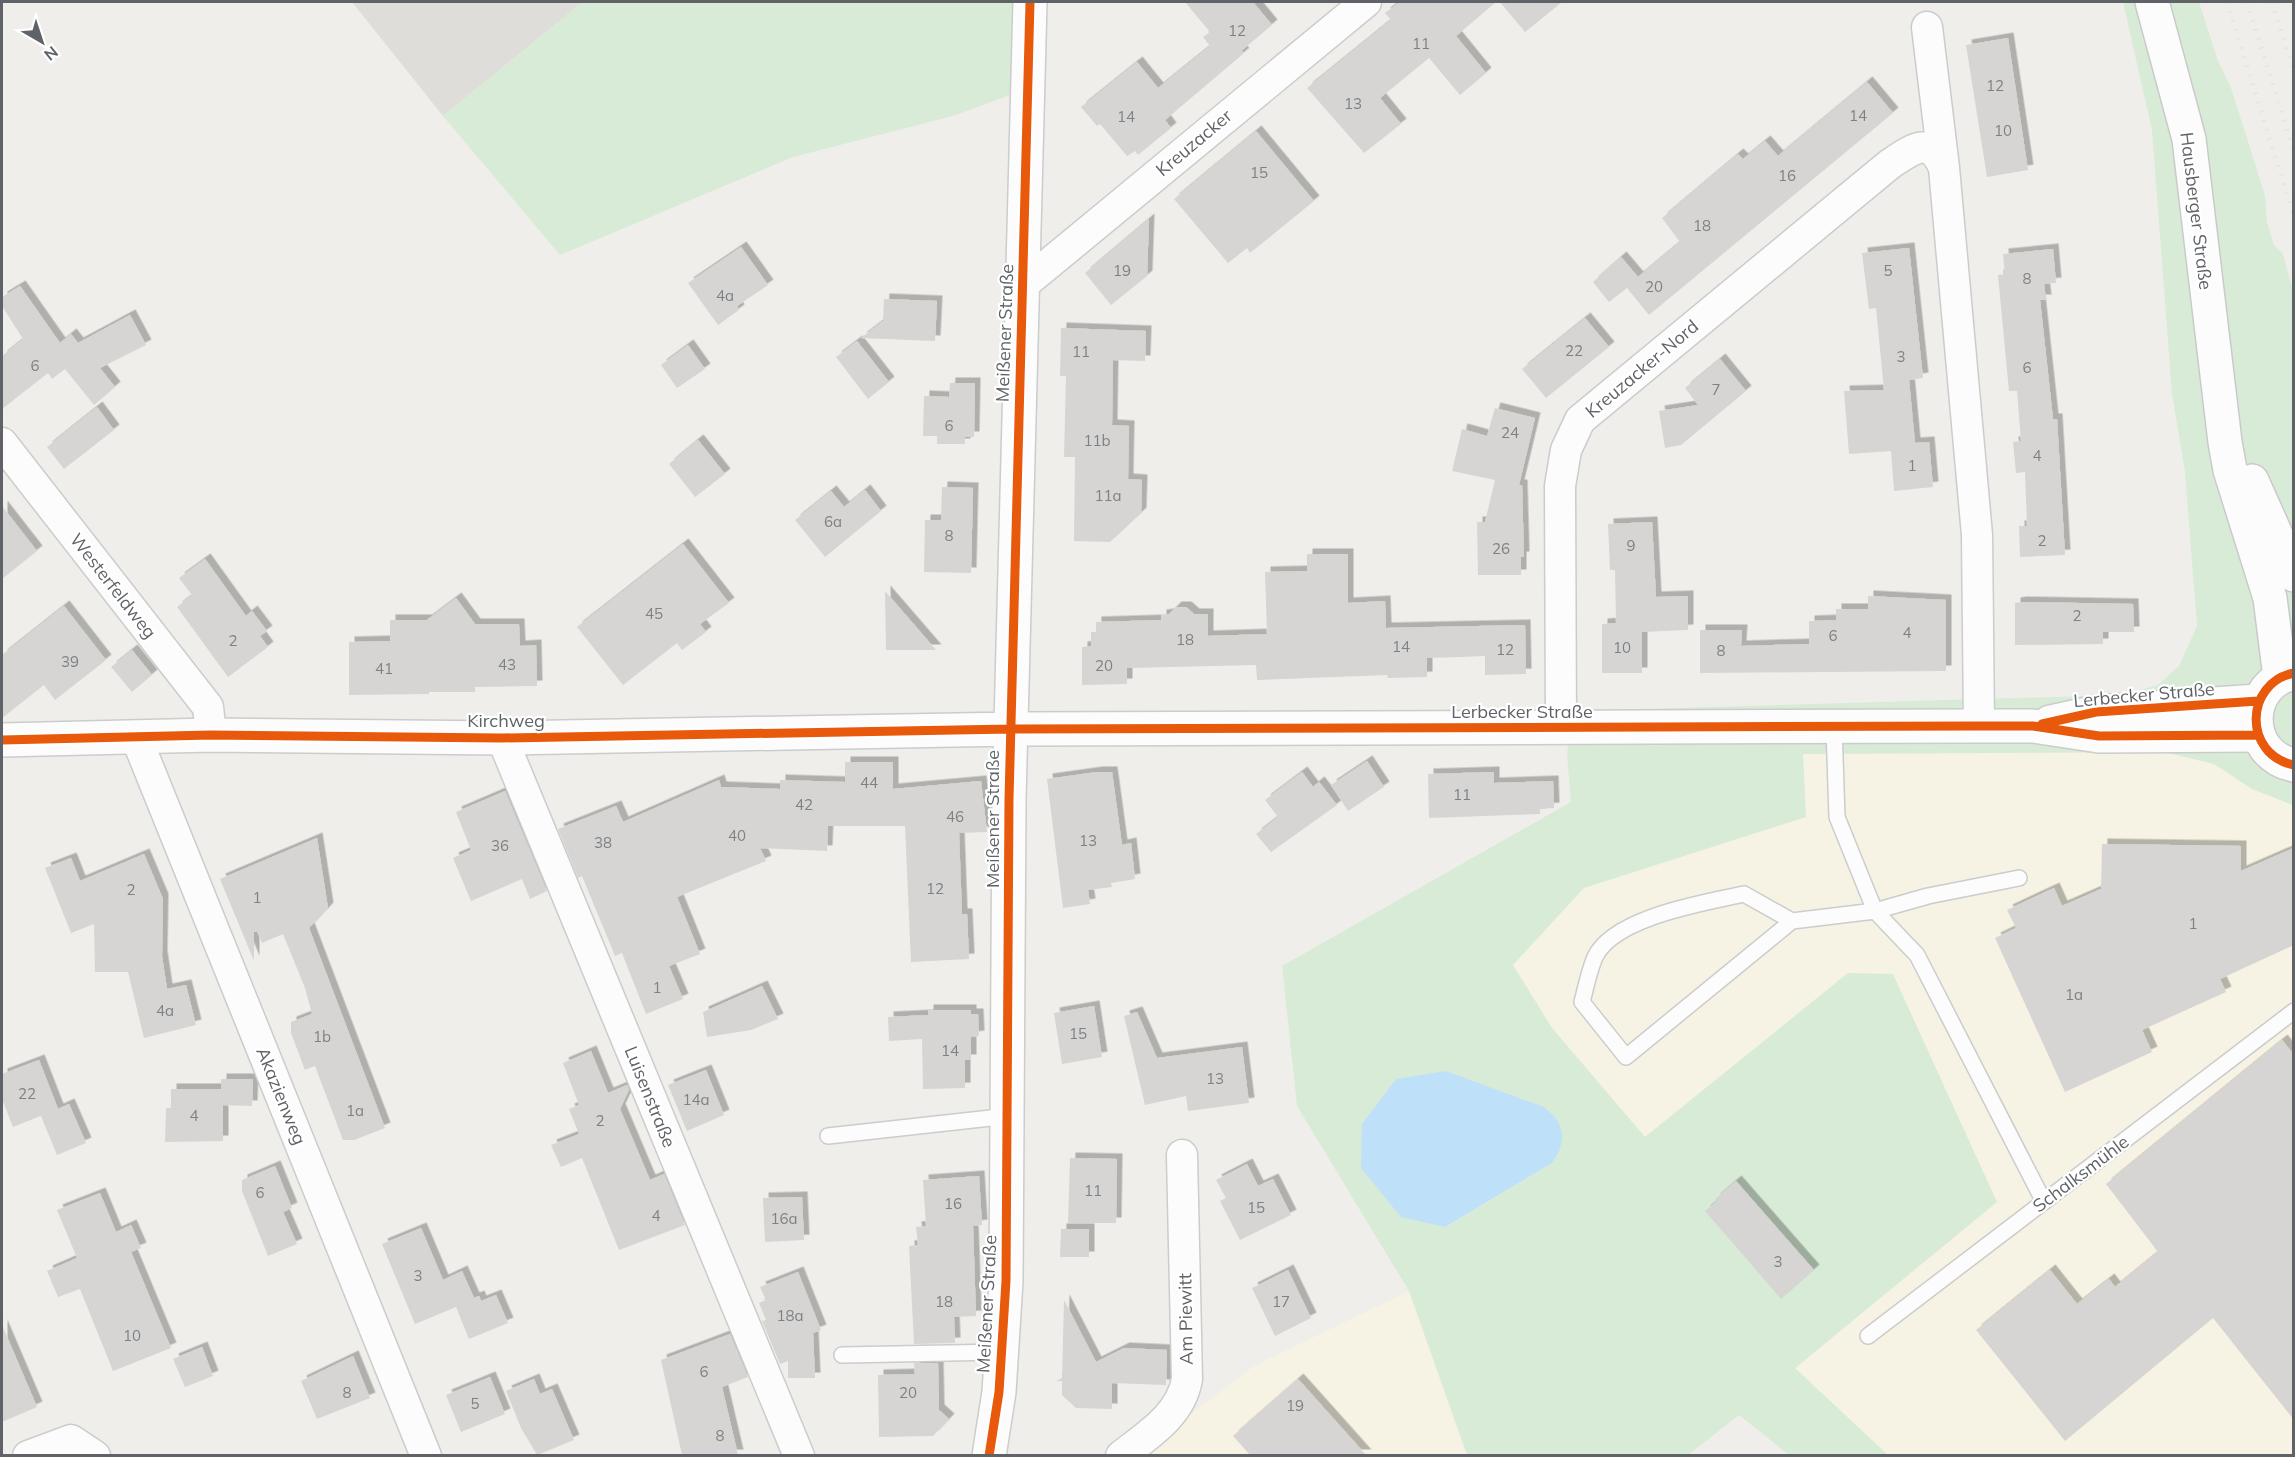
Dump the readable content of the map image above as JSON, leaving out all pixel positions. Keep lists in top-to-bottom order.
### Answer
{
  "streets": {
    "street": [
      "Kreuzacker",
      "Hausberger Straße",
      "Meißener Straße",
      "Kreuzacker-Nord",
      "Westerfeldweg",
      "Lerbecker Straße",
      "Kirchweg",
      "Akazienweg",
      "Luisenstraße",
      "Am Piewitt"
    ],
    "lane": ["Schalksmühle"]
  },
  "crossings": [
    ["Kreuzacker", "Meißener Straße"],
    ["Meißener Straße", "Lerbecker Straße"],
    ["Meißener Straße", "Kirchweg"],
    ["Kreuzacker-Nord", "Lerbecker Straße"],
    ["Westerfeldweg", "Kirchweg"],
    ["Lerbecker Straße", "Kirchweg"],
    ["Kirchweg", "Akazienweg"],
    ["Kirchweg", "Luisenstraße"]
  ],
  "house_numbers": [
    "12",
    "11",
    "12",
    "13",
    "14",
    "14",
    "10",
    "15",
    "16",
    "18",
    "19",
    "5",
    "8",
    "20",
    "4a",
    "22",
    "11",
    "3",
    "6",
    "6",
    "7",
    "6",
    "24",
    "11b",
    "4",
    "1",
    "11a",
    "6a",
    "8",
    "2",
    "9",
    "26",
    "45",
    "2",
    "4",
    "6",
    "18",
    "2",
    "14",
    "10",
    "12",
    "8",
    "39",
    "43",
    "20",
    "41",
    "44",
    "11",
    "42",
    "46",
    "40",
    "13",
    "38",
    "36",
    "12",
    "2",
    "1",
    "1",
    "1",
    "1a",
    "4a",
    "15",
    "1b",
    "14",
    "13",
    "22",
    "14a",
    "1a",
    "4",
    "2",
    "11",
    "6",
    "16",
    "15",
    "4",
    "16a",
    "3",
    "3",
    "18",
    "17",
    "18a",
    "10",
    "6",
    "8",
    "20",
    "5",
    "19",
    "8"
  ],
  "north": "bottom right"
}
